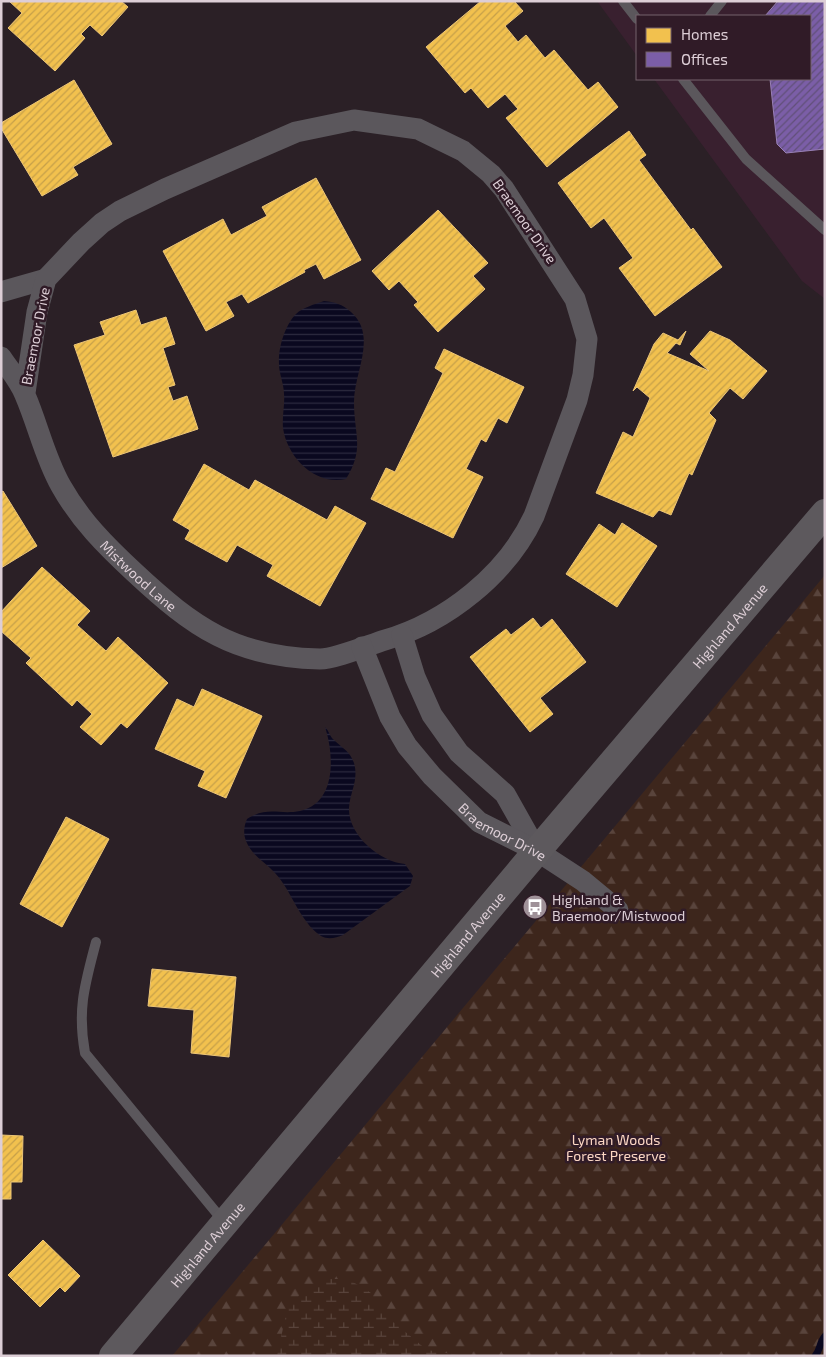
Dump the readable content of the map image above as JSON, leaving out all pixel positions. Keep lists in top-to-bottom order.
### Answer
{
  "streets": {
    "main road": ["Highland Avenue"],
    "street": ["Braemoor Drive", "Mistwood Lane"]
  },
  "crossings": [
    ["Braemoor Drive", "Mistwood Lane"],
    ["Braemoor Drive", "Highland Avenue"]
  ],
  "parks": ["Lyman Woods Forest Preserve"],
  "places": {
    "bus stop": ["Highland & Braemoor/Mistwood"]
  },
  "legend": ["Homes", "Offices"]
}
